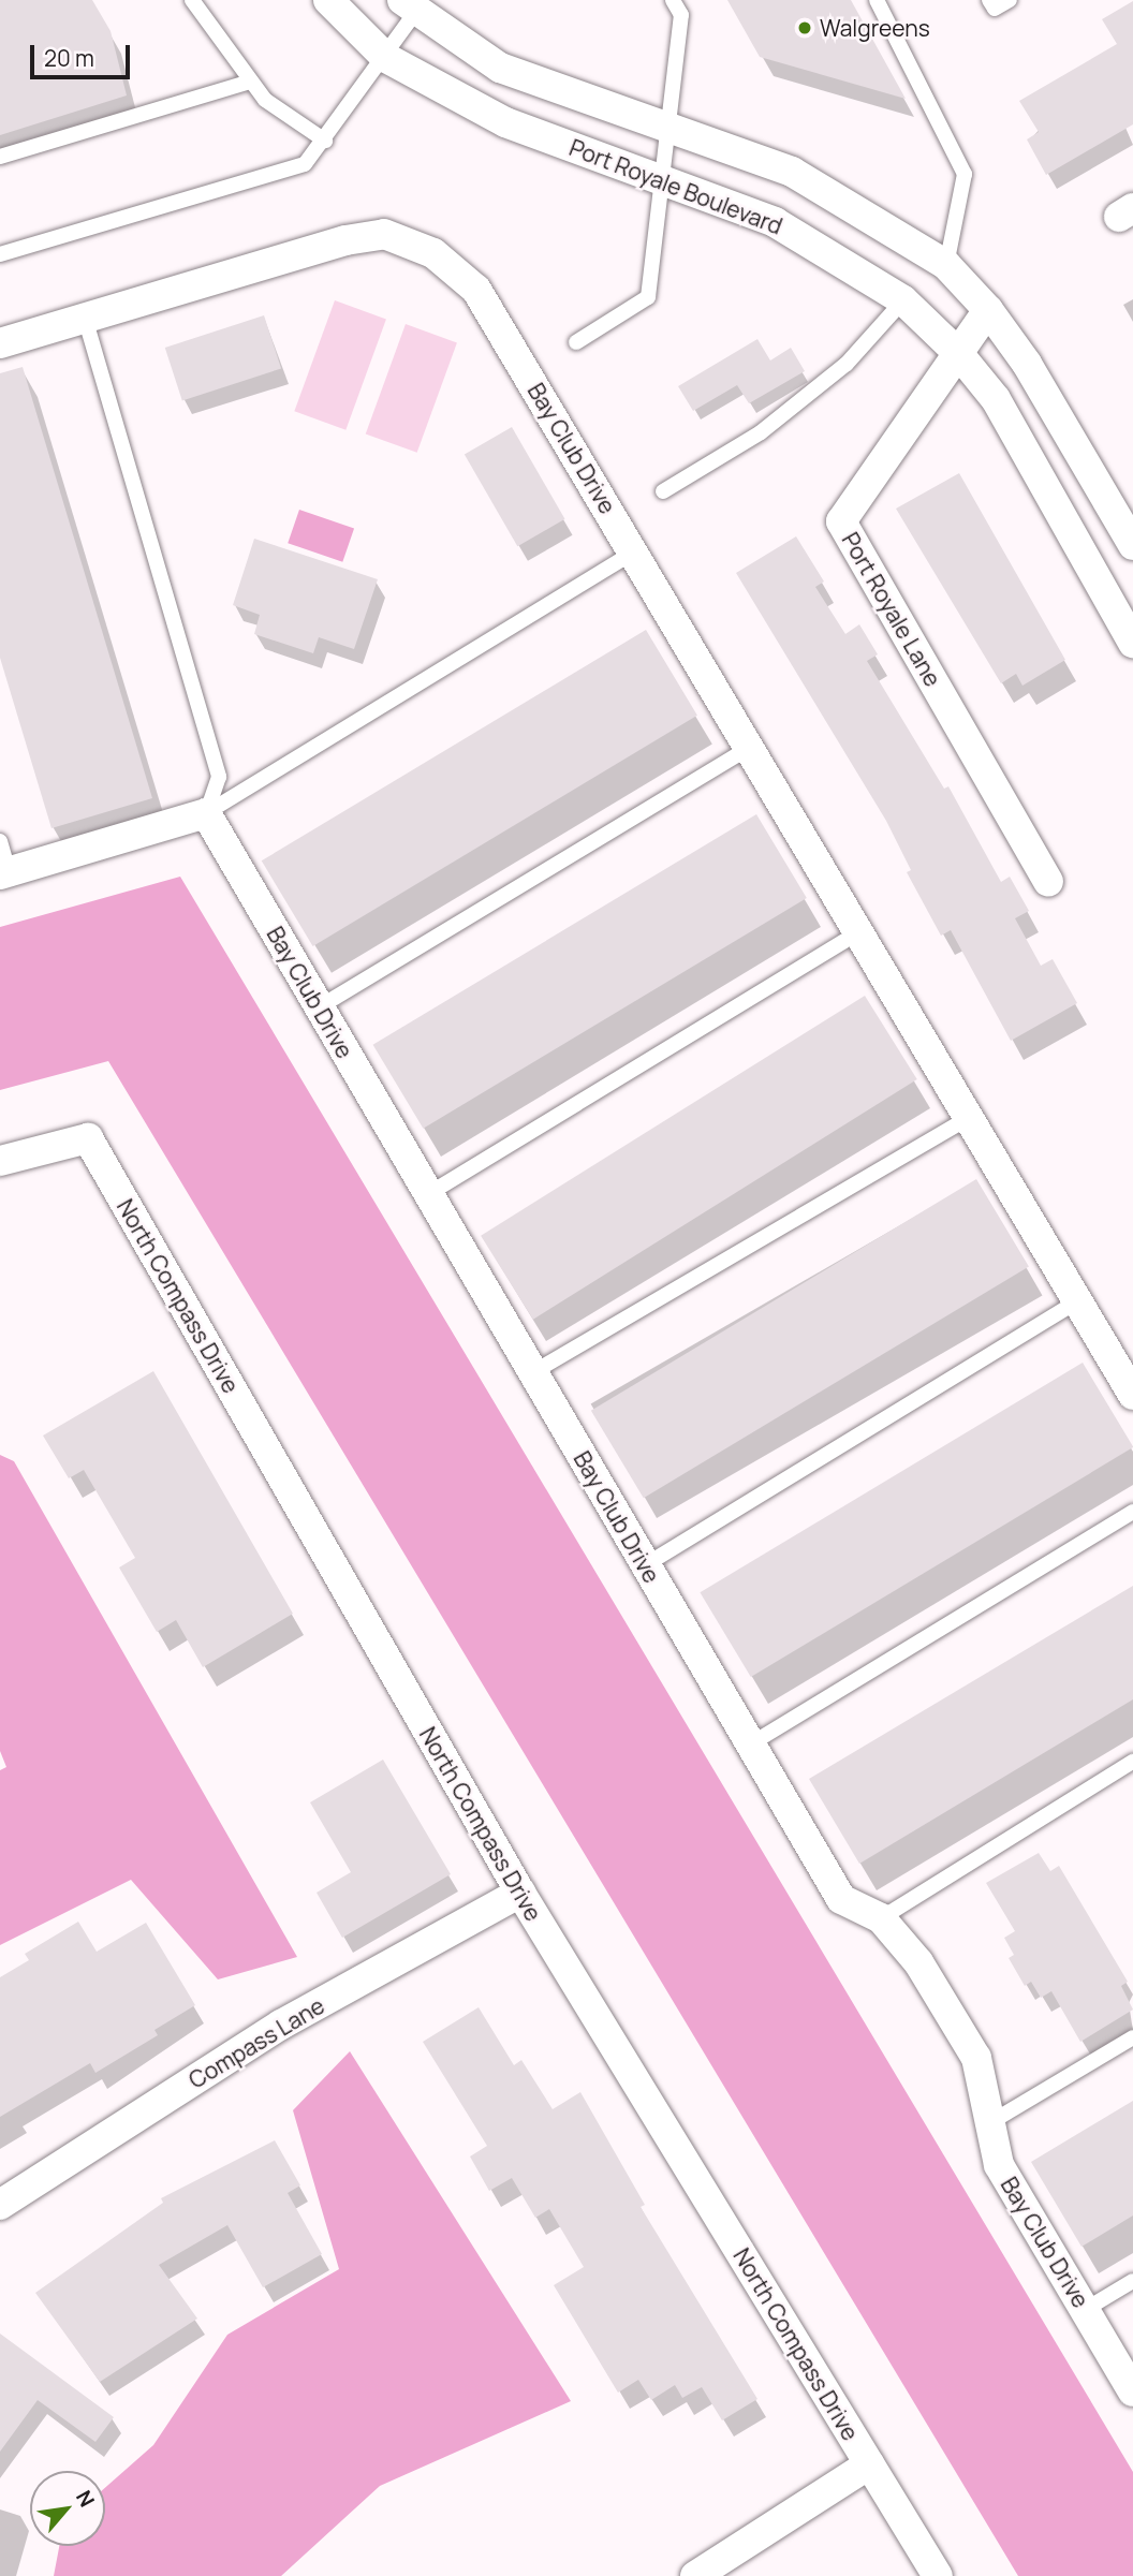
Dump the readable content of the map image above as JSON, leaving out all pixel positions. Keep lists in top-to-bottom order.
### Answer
{
  "streets": {
    "street": [
      "Port Royale Boulevard",
      "Bay Club Drive",
      "Port Royale Lane",
      "North Compass Drive",
      "Compass Lane"
    ]
  },
  "crossings": [
    ["Port Royale Boulevard", "Port Royale Lane"],
    ["North Compass Drive", "Compass Lane"]
  ],
  "places": ["Walgreens"],
  "scale_bar": "20 m",
  "north": "top right"
}
